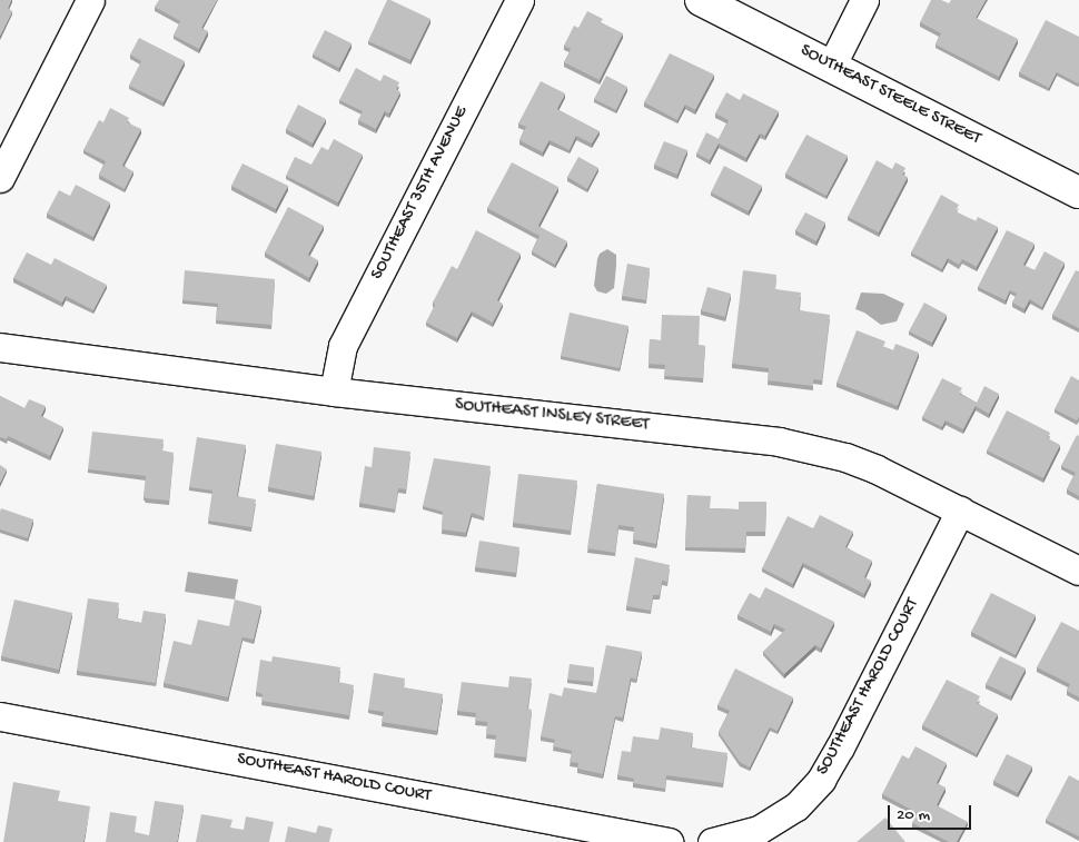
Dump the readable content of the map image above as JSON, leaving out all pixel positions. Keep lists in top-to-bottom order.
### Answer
{
  "streets": {
    "street": [
      "SOUTHEAST STEELE STREET",
      "SOUTHEAST 35TH AVENUE",
      "SOUTHEAST INSLEY STREET",
      "SOUTHEAST HAROLD COURT"
    ]
  },
  "crossings": [
    ["SOUTHEAST 35TH AVENUE", "SOUTHEAST INSLEY STREET"],
    ["SOUTHEAST INSLEY STREET", "SOUTHEAST HAROLD COURT"]
  ],
  "scale_bar": "20 m"
}
